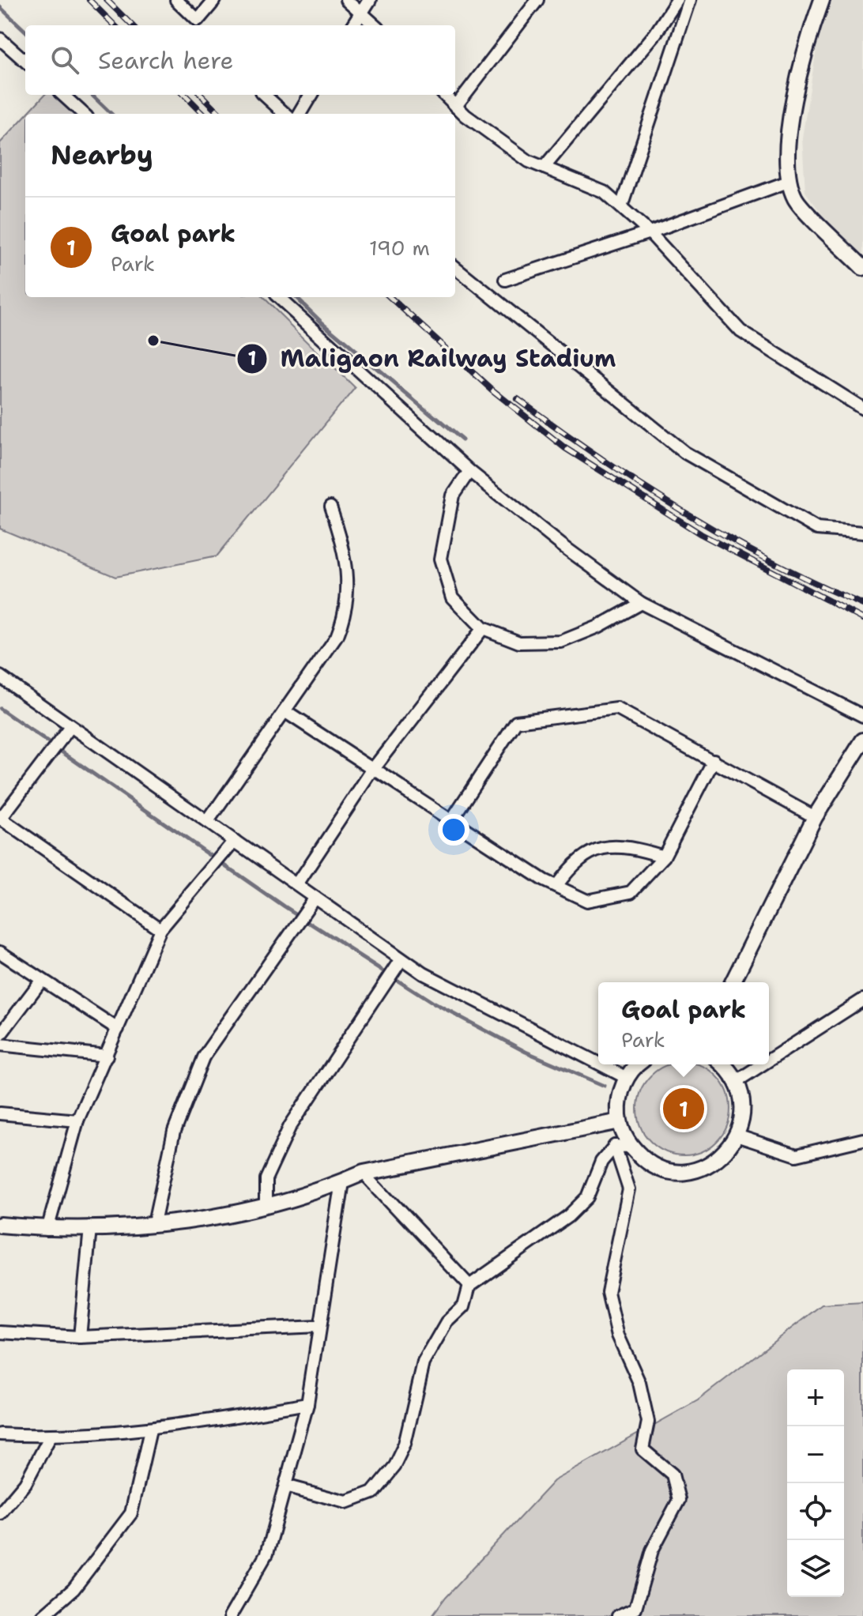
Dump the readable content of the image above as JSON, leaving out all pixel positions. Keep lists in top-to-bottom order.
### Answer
{
  "places": ["Maligaon Railway Stadium"],
  "page": {
    "search": "Search here",
    "heading": "Nearby",
    "list": [
      {
        "mark": "1",
        "name": "Goal park",
        "note": "Park",
        "value": "190 m"
      }
    ],
    "popup": ["Goal park", "Park"],
    "pins": "1",
    "map_buttons": ["+", "−"]
  }
}
